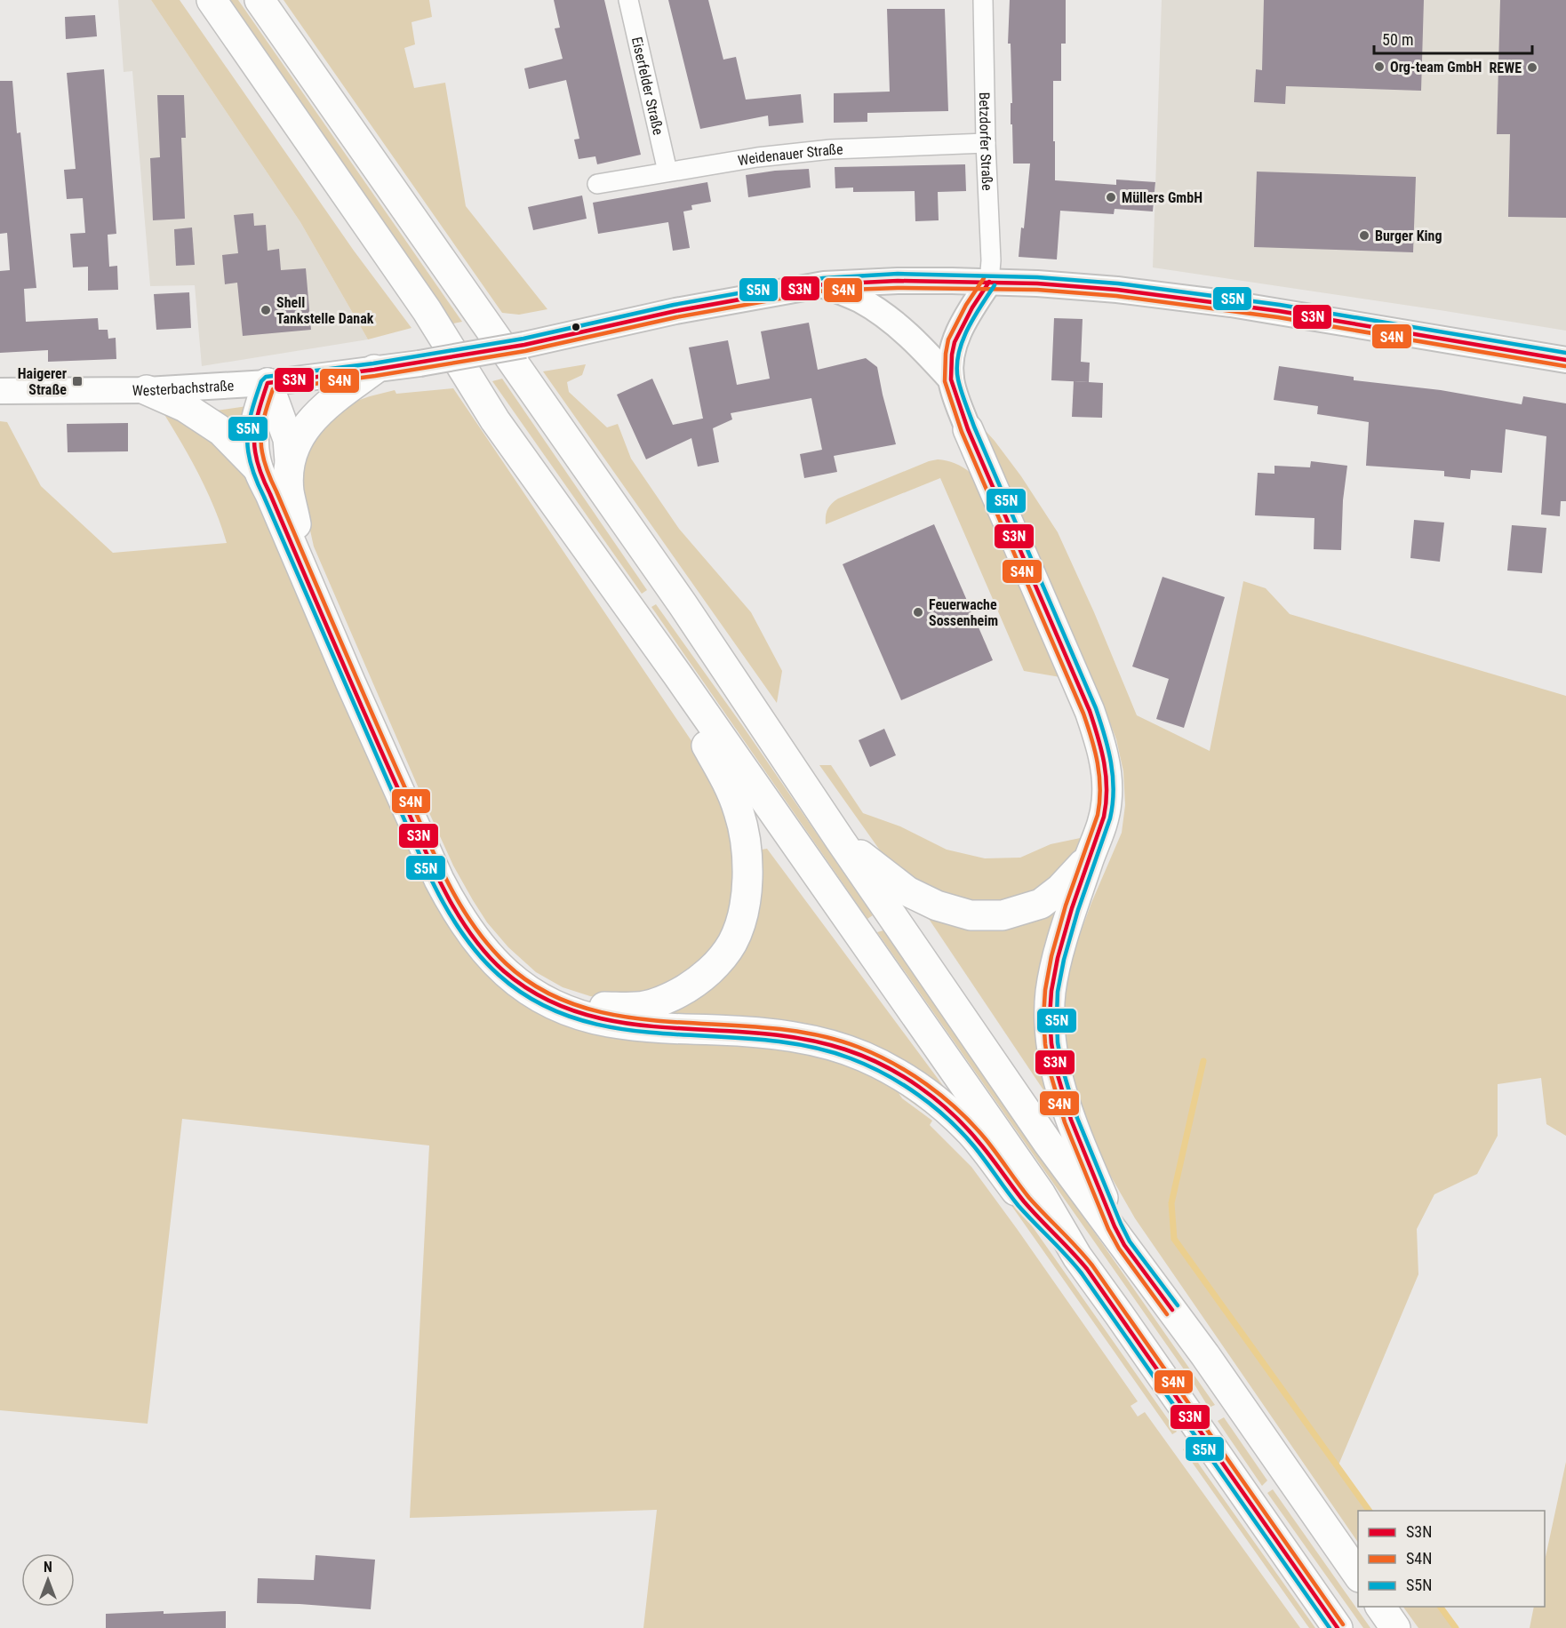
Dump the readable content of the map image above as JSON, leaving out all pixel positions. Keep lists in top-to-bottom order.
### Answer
{
  "streets": {
    "main road": ["Westerbachstraße"],
    "street": ["Eiserfelder Straße", "Betzdorfer Straße", "Weidenauer Straße"]
  },
  "crossings": [
    ["Eiserfelder Straße", "Weidenauer Straße"],
    ["Betzdorfer Straße", "Weidenauer Straße"],
    ["Betzdorfer Straße", "Westerbachstraße"]
  ],
  "places": {
    "other": [
      "Org-team GmbH",
      "REWE",
      "Müllers GmbH",
      "Burger King",
      "Shell Tankstelle Danak",
      "Feuerwache Sossenheim"
    ],
    "transit": ["Haigerer Straße"]
  },
  "lines": ["transit line S5N", "transit line S4N", "transit line S3N"],
  "legend": ["S3N", "S4N", "S5N"],
  "scale_bar": "50 m",
  "north": "top"
}
